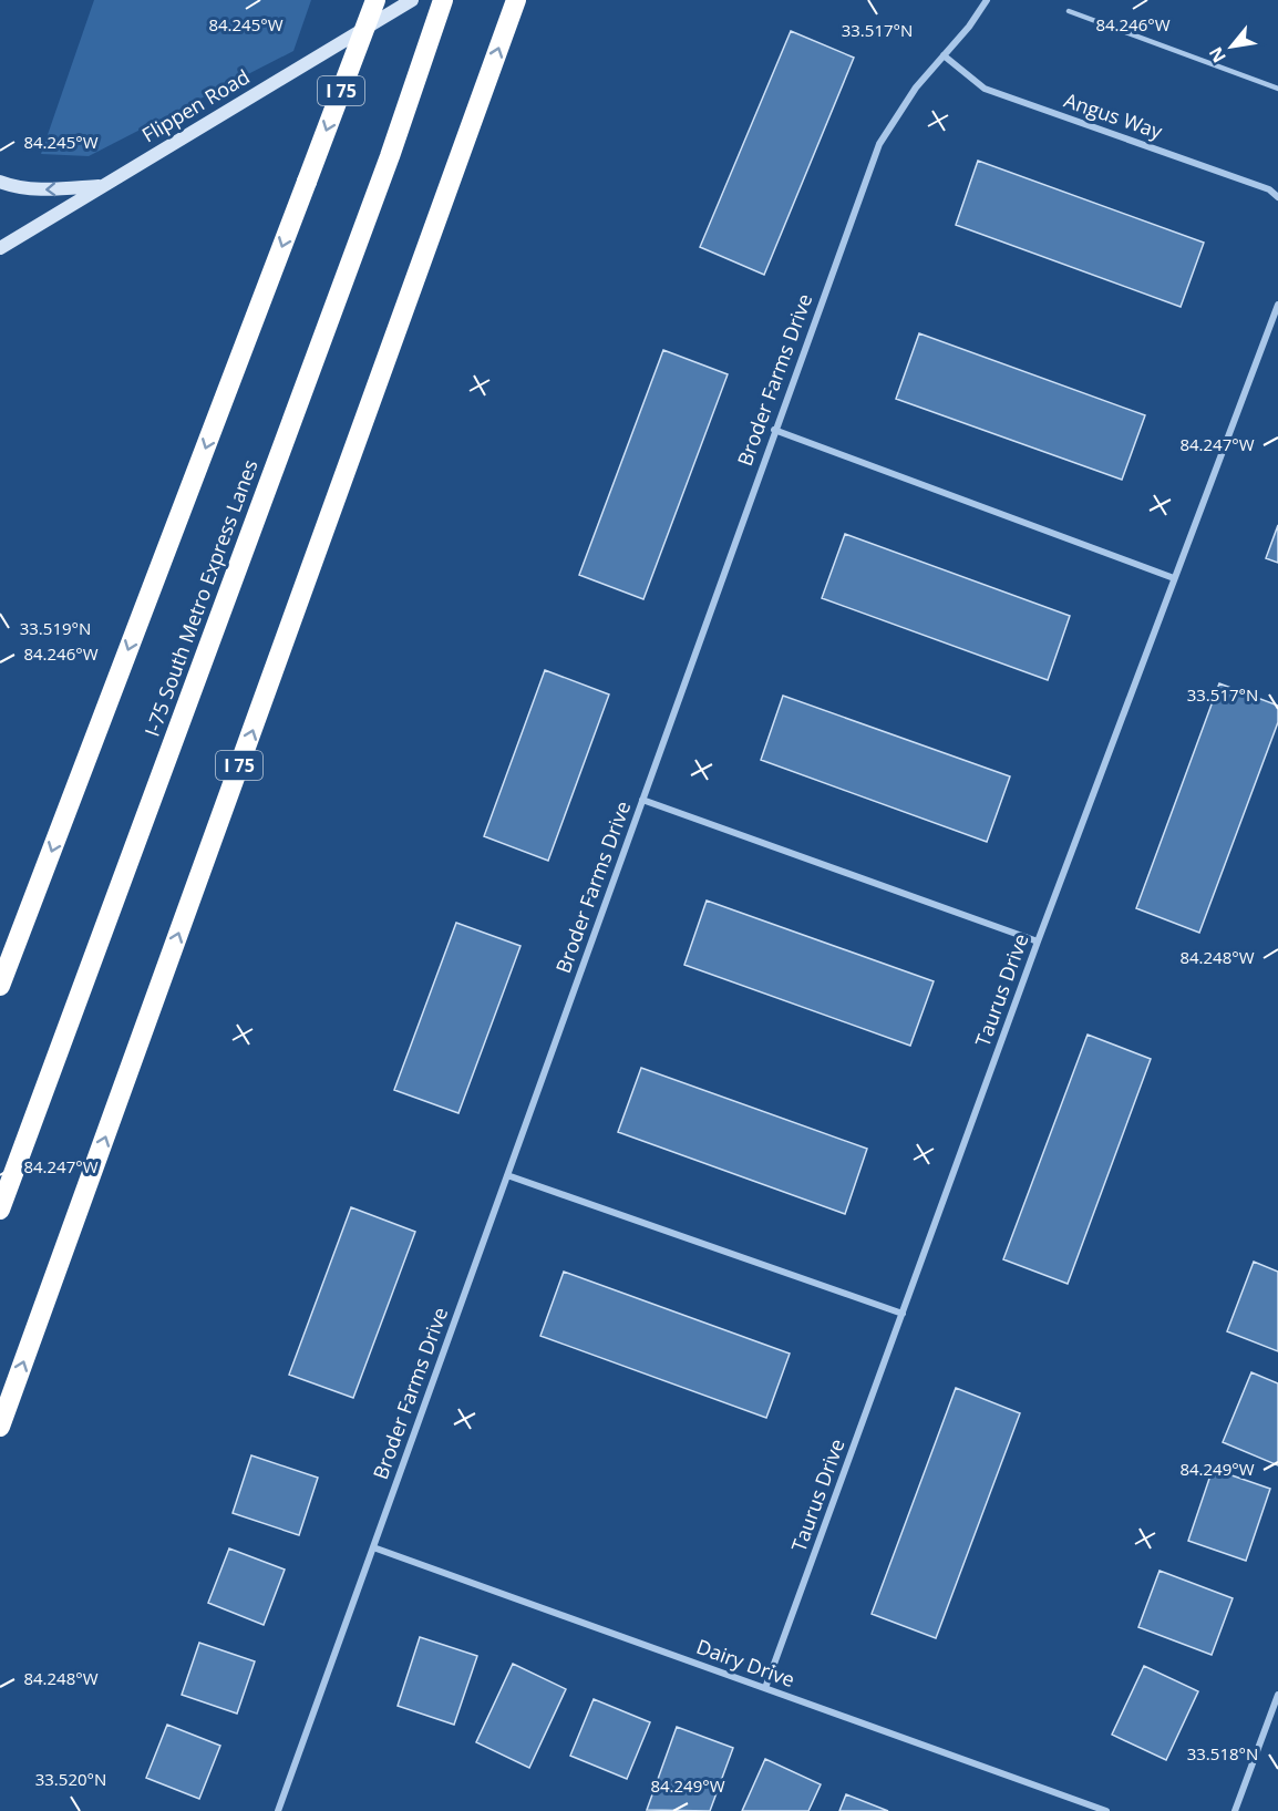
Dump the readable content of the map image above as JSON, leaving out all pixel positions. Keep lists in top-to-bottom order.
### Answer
{
  "streets": {
    "highway": ["I 75", "I-75 South Metro Express Lanes"],
    "street": [
      "Flippen Road",
      "Angus Way",
      "Broder Farms Drive",
      "Taurus Drive",
      "Dairy Drive"
    ]
  },
  "crossings": [
    ["Angus Way", "Broder Farms Drive"],
    ["Broder Farms Drive", "Dairy Drive"],
    ["Taurus Drive", "Dairy Drive"]
  ],
  "north": "bottom left",
  "coordinates": [
    "84.245°W",
    "84.246°W",
    "33.517°N",
    "84.247°W",
    "33.519°N",
    "84.248°W",
    "84.249°W",
    "33.518°N",
    "33.520°N"
  ]
}
